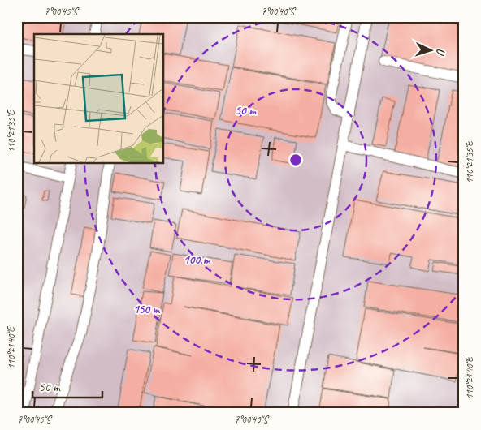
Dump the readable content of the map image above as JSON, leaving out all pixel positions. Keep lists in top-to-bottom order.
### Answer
{
  "scale_bar": "50 m",
  "north": "right",
  "coordinates": [
    "7°00'45\"S",
    "7°00'40\"S",
    "110°21'35\"E",
    "110°21'40\"E"
  ],
  "rings": ["50 m", "100 m", "150 m"]
}
